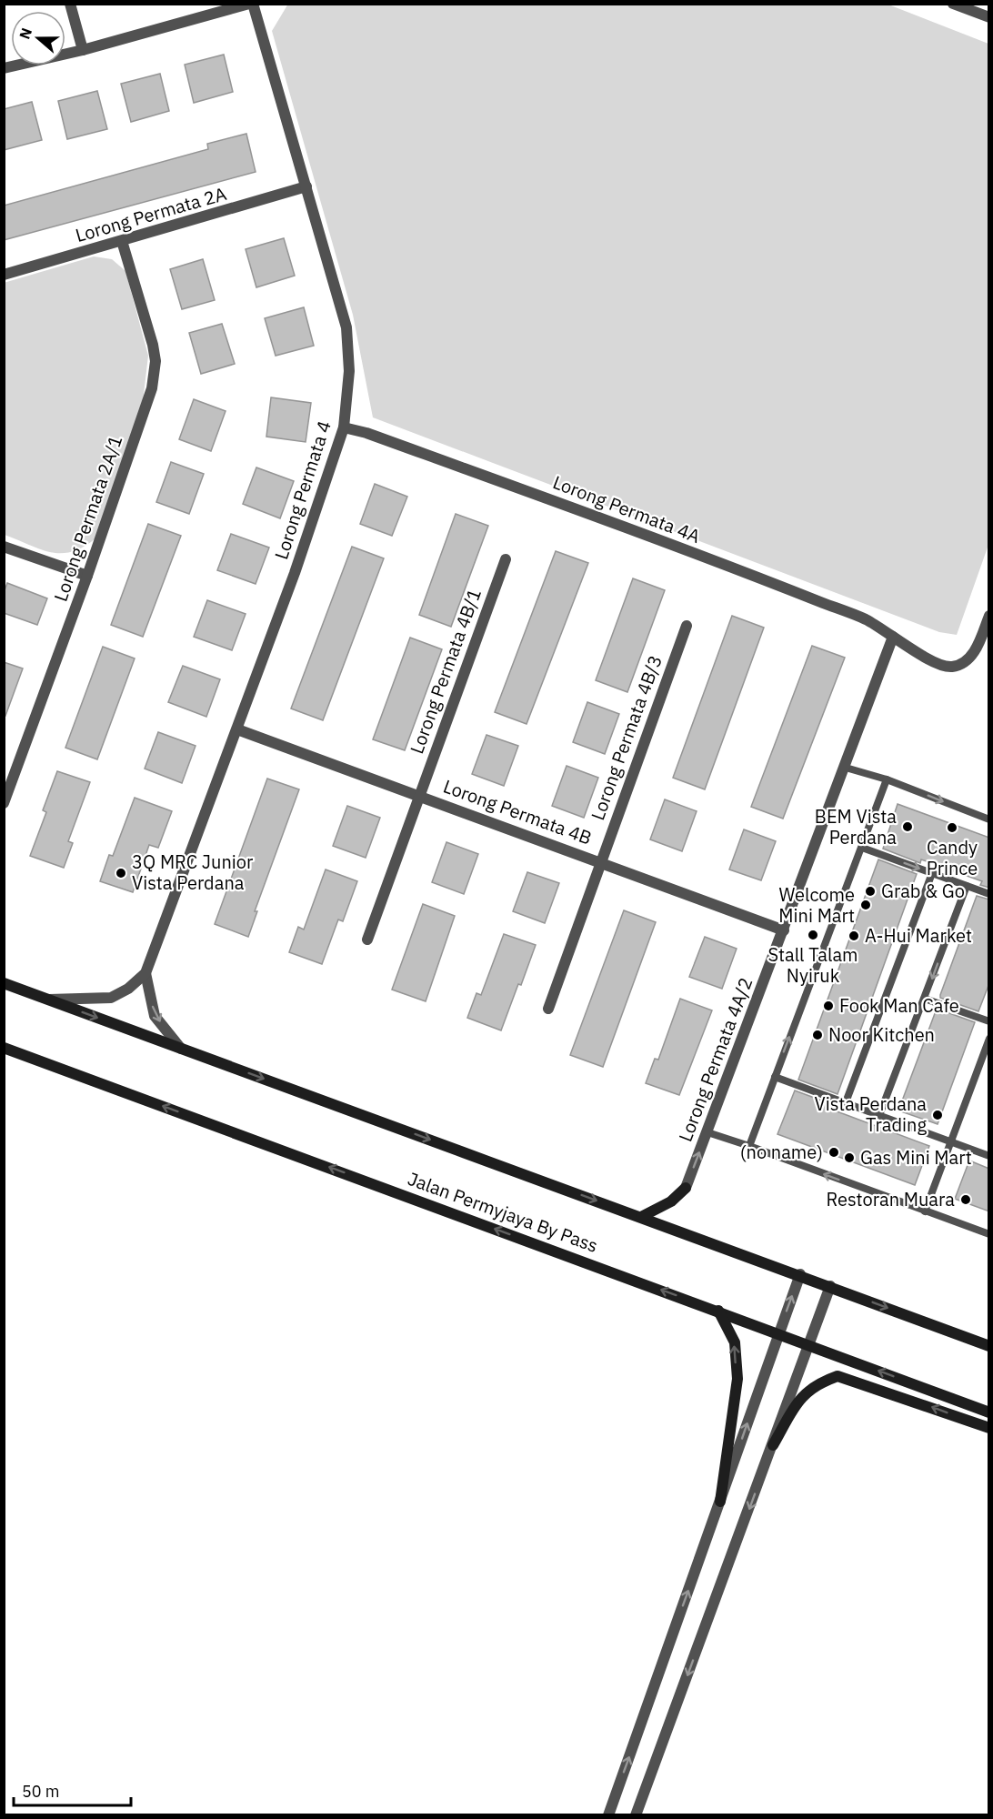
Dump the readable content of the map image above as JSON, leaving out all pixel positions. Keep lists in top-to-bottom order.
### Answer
{
  "streets": {
    "main road": ["Jalan Permyjaya By Pass"],
    "street": [
      "Lorong Permata 2A",
      "Lorong Permata 4",
      "Lorong Permata 4A",
      "Lorong Permata 2A/1",
      "Lorong Permata 4B/1",
      "Lorong Permata 4B/3",
      "Lorong Permata 4B",
      "Lorong Permata 4A/2"
    ]
  },
  "crossings": [
    ["Lorong Permata 2A", "Lorong Permata 4"],
    ["Lorong Permata 2A", "Lorong Permata 2A/1"],
    ["Lorong Permata 4", "Lorong Permata 4A"],
    ["Lorong Permata 4", "Lorong Permata 4B"],
    ["Lorong Permata 4A", "Lorong Permata 4A/2"],
    ["Lorong Permata 4B/1", "Lorong Permata 4B"],
    ["Lorong Permata 4B/3", "Lorong Permata 4B"],
    ["Lorong Permata 4B", "Lorong Permata 4A/2"]
  ],
  "places": [
    "BEM Vista Perdana",
    "Candy Prince",
    "3Q MRC Junior Vista Perdana",
    "Grab & Go",
    "Welcome Mini Mart",
    "Stall Talam Nyiruk",
    "A-Hui Market",
    "Fook Man Cafe",
    "Noor Kitchen",
    "Vista Perdana Trading",
    "(no name)",
    "Gas Mini Mart",
    "Restoran Muara"
  ],
  "scale_bar": "50 m",
  "north": "left"
}
